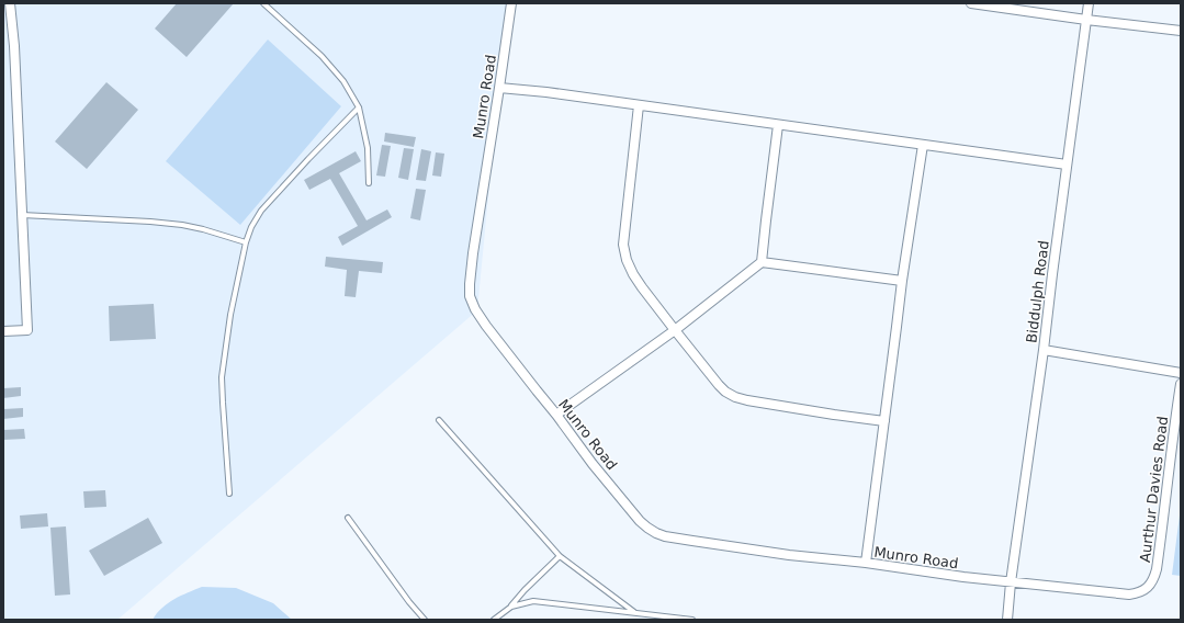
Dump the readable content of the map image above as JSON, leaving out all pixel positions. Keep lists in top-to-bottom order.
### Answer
{
  "streets": {
    "street": ["Munro Road", "Biddulph Road", "Aurthur Davies Road"]
  },
  "crossings": [
    ["Munro Road", "Biddulph Road"],
    ["Munro Road", "Aurthur Davies Road"],
    ["Biddulph Road", "Aurthur Davies Road"]
  ]
}
